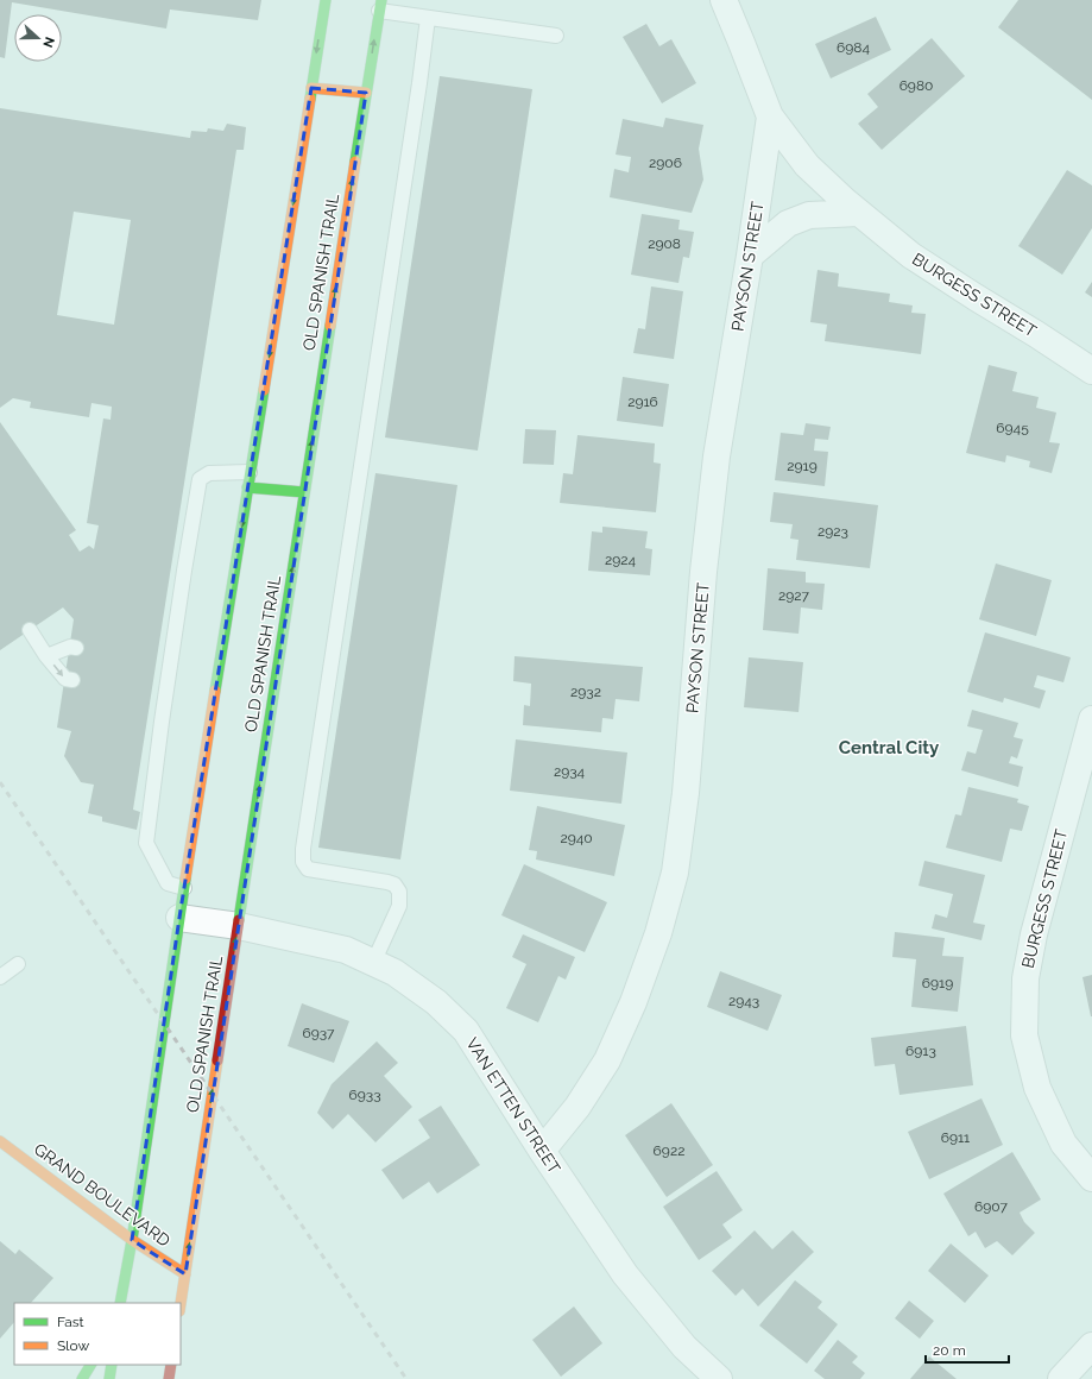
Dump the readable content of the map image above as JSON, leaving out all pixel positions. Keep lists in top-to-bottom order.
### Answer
{
  "streets": {
    "main road": ["OLD SPANISH TRAIL", "GRAND BOULEVARD"],
    "street": ["PAYSON STREET", "BURGESS STREET", "VAN ETTEN STREET"]
  },
  "crossings": [
    ["PAYSON STREET", "BURGESS STREET"],
    ["PAYSON STREET", "VAN ETTEN STREET"],
    ["OLD SPANISH TRAIL", "VAN ETTEN STREET"],
    ["OLD SPANISH TRAIL", "GRAND BOULEVARD"]
  ],
  "districts": ["Central City"],
  "house_numbers": [
    "6984",
    "6980",
    "2906",
    "2908",
    "2916",
    "6945",
    "2919",
    "2923",
    "2924",
    "2927",
    "2932",
    "2934",
    "2940",
    "6919",
    "2943",
    "6937",
    "6913",
    "6933",
    "6911",
    "6922",
    "6907"
  ],
  "legend": ["Fast", "Slow"],
  "scale_bar": "20 m",
  "north": "right"
}
